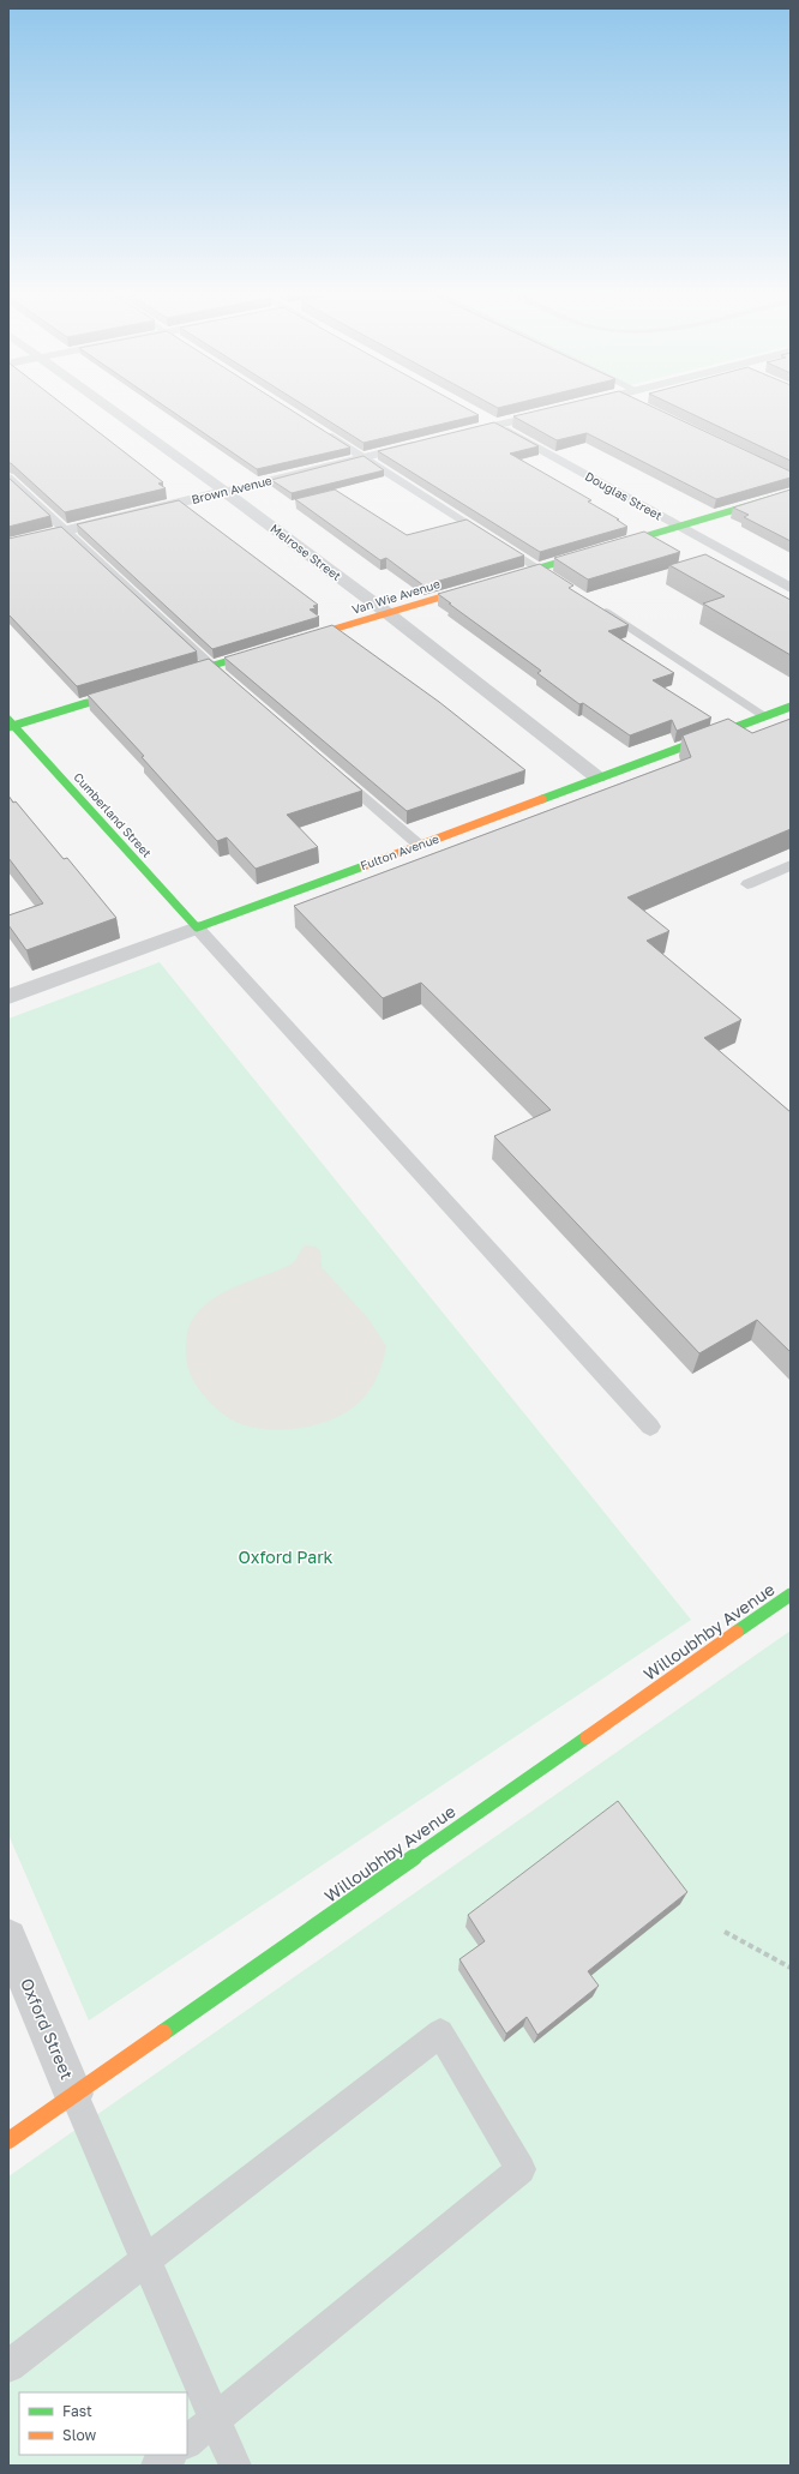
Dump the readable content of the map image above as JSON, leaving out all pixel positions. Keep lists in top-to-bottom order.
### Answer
{
  "streets": {
    "street": [
      "Brown Avenue",
      "Douglas Street",
      "Melrose Street",
      "Van Wie Avenue",
      "Cumberland Street",
      "Fulton Avenue",
      "Willoubhby Avenue",
      "Oxford Street"
    ]
  },
  "crossings": [
    ["Brown Avenue", "Melrose Street"],
    ["Douglas Street", "Van Wie Avenue"],
    ["Melrose Street", "Van Wie Avenue"],
    ["Melrose Street", "Fulton Avenue"],
    ["Cumberland Street", "Fulton Avenue"],
    ["Willoubhby Avenue", "Oxford Street"]
  ],
  "parks": ["Oxford Park"],
  "legend": ["Fast", "Slow"]
}
